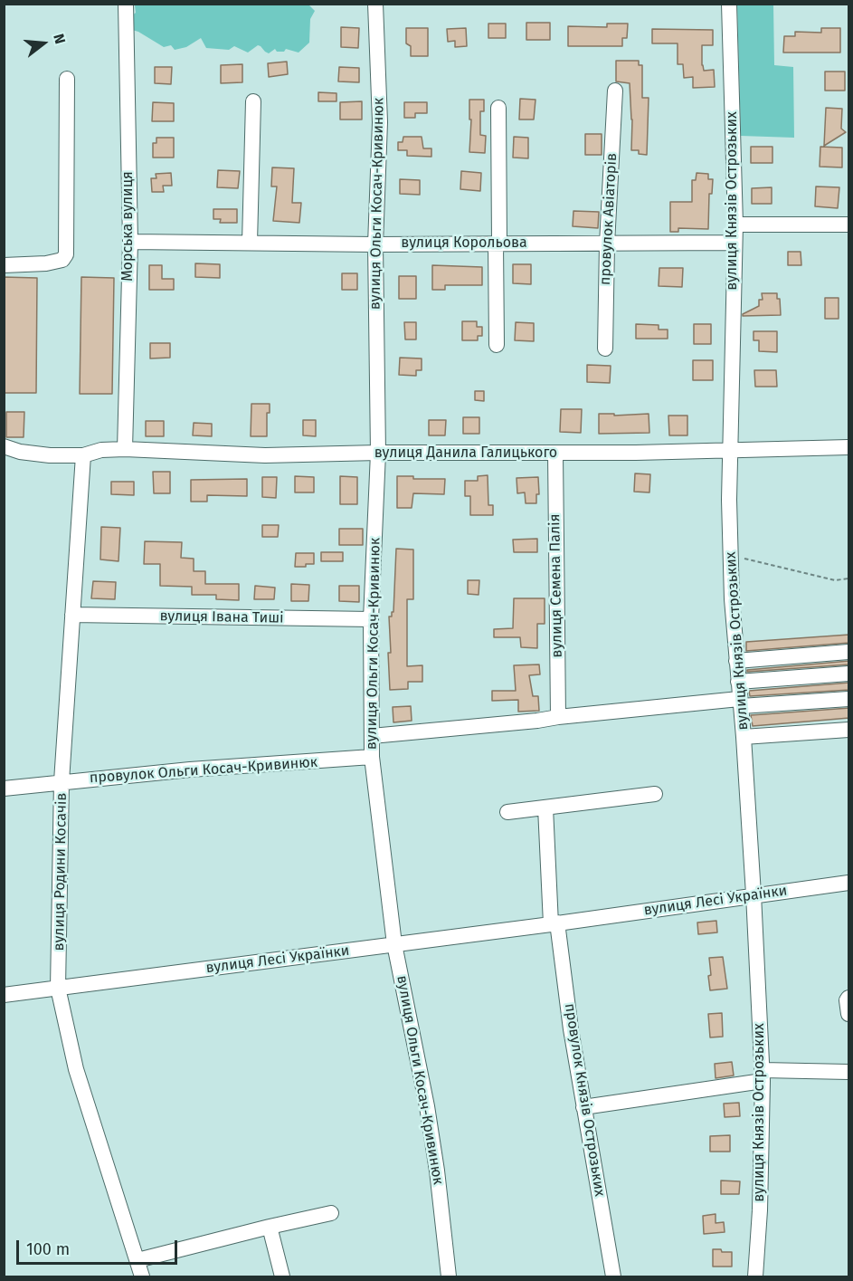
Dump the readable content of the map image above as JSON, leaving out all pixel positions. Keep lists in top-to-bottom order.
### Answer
{
  "streets": {
    "street": [
      "вулиця Князів Острозьких",
      "вулиця Ольги Косач-Кривинюк",
      "провулок Авіаторів",
      "Морська вулиця",
      "вулиця Корольова",
      "вулиця Данила Галицького",
      "вулиця Семена Палія",
      "вулиця Івана Тиші",
      "провулок Ольги Косач-Кривинюк",
      "вулиця Родини Косачів",
      "вулиця Лесі Українки",
      "провулок Князів Острозьких"
    ]
  },
  "crossings": [
    ["вулиця Князів Острозьких", "вулиця Корольова"],
    ["вулиця Князів Острозьких", "вулиця Данила Галицького"],
    ["вулиця Князів Острозьких", "вулиця Лесі Українки"],
    ["вулиця Ольги Косач-Кривинюк", "вулиця Корольова"],
    ["вулиця Ольги Косач-Кривинюк", "вулиця Данила Галицького"],
    ["вулиця Ольги Косач-Кривинюк", "вулиця Івана Тиші"],
    ["вулиця Ольги Косач-Кривинюк", "провулок Ольги Косач-Кривинюк"],
    ["вулиця Ольги Косач-Кривинюк", "вулиця Лесі Українки"],
    ["провулок Авіаторів", "вулиця Корольова"],
    ["Морська вулиця", "вулиця Корольова"],
    ["Морська вулиця", "вулиця Данила Галицького"],
    ["вулиця Данила Галицького", "вулиця Семена Палія"],
    ["вулиця Данила Галицького", "вулиця Родини Косачів"],
    ["вулиця Івана Тиші", "вулиця Родини Косачів"],
    ["провулок Ольги Косач-Кривинюк", "вулиця Родини Косачів"],
    ["вулиця Родини Косачів", "вулиця Лесі Українки"],
    ["вулиця Лесі Українки", "провулок Князів Острозьких"]
  ],
  "scale_bar": "100 m",
  "north": "right"
}
